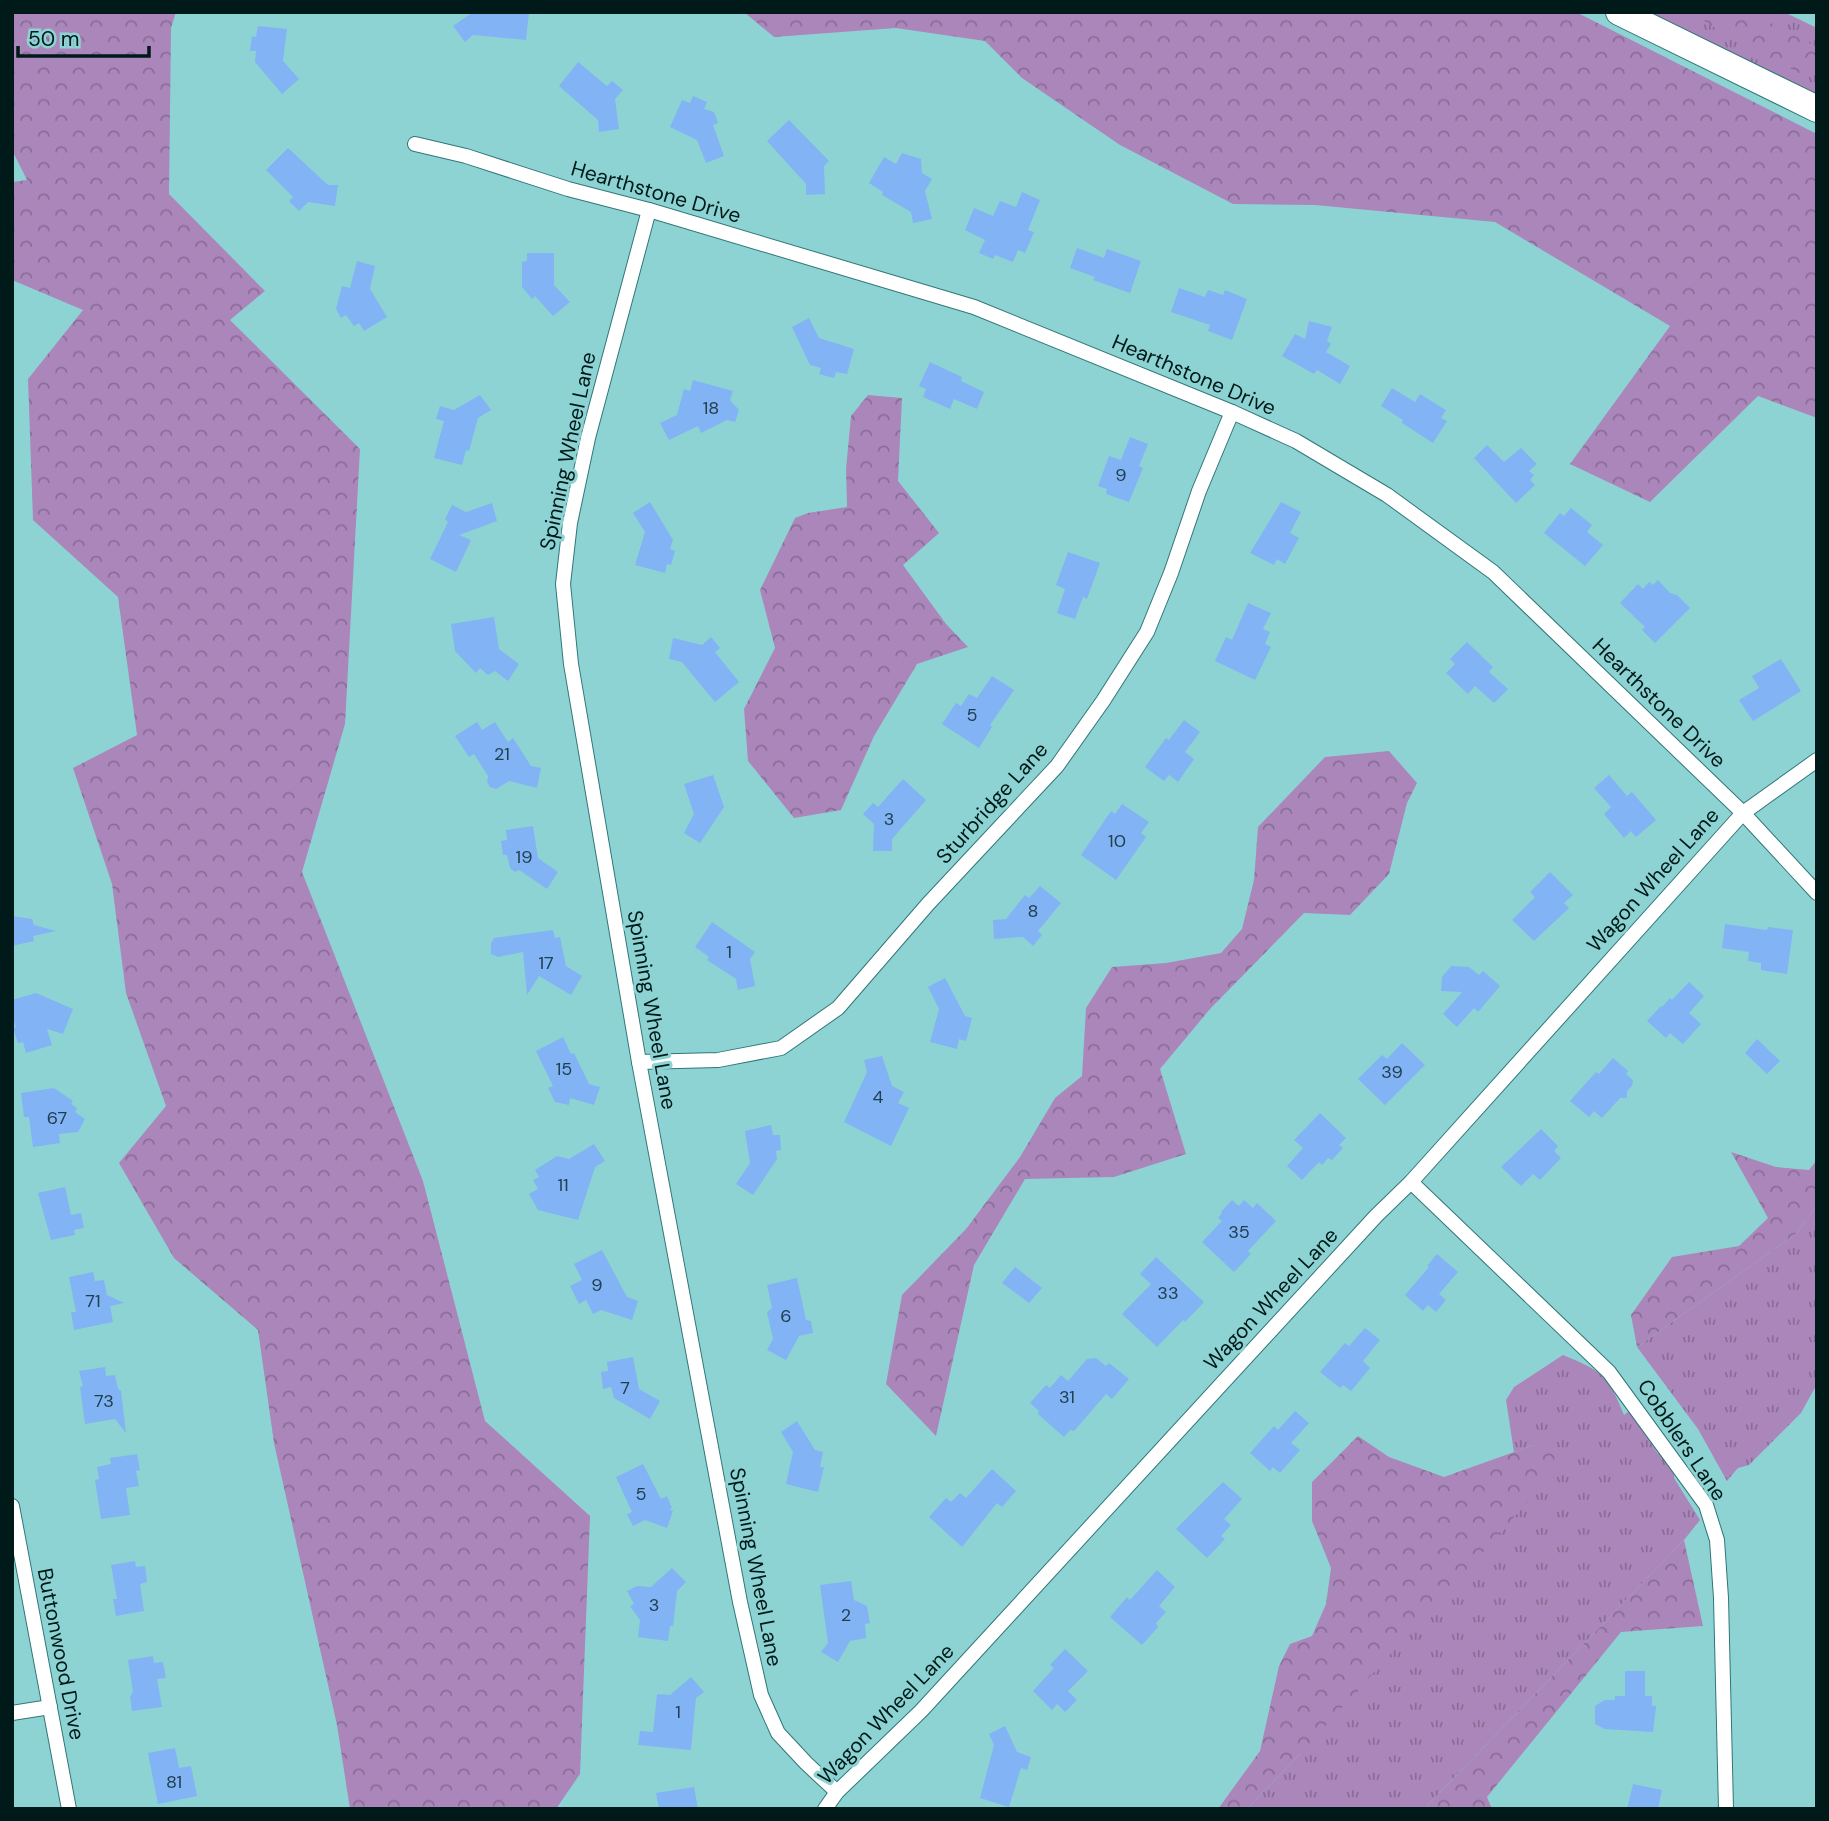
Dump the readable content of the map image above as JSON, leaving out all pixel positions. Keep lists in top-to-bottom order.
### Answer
{
  "streets": {
    "street": [
      "Hearthstone Drive",
      "Spinning Wheel Lane",
      "Sturbridge Lane",
      "Wagon Wheel Lane",
      "Cobblers Lane",
      "Buttonwood Drive"
    ]
  },
  "crossings": [
    ["Hearthstone Drive", "Spinning Wheel Lane"],
    ["Hearthstone Drive", "Sturbridge Lane"],
    ["Hearthstone Drive", "Wagon Wheel Lane"],
    ["Spinning Wheel Lane", "Sturbridge Lane"],
    ["Spinning Wheel Lane", "Wagon Wheel Lane"],
    ["Wagon Wheel Lane", "Cobblers Lane"]
  ],
  "house_numbers": [
    "18",
    "9",
    "5",
    "21",
    "3",
    "10",
    "19",
    "8",
    "1",
    "17",
    "15",
    "39",
    "4",
    "67",
    "11",
    "35",
    "9",
    "33",
    "71",
    "6",
    "7",
    "31",
    "73",
    "5",
    "3",
    "2",
    "1",
    "81"
  ],
  "scale_bar": "50 m"
}
